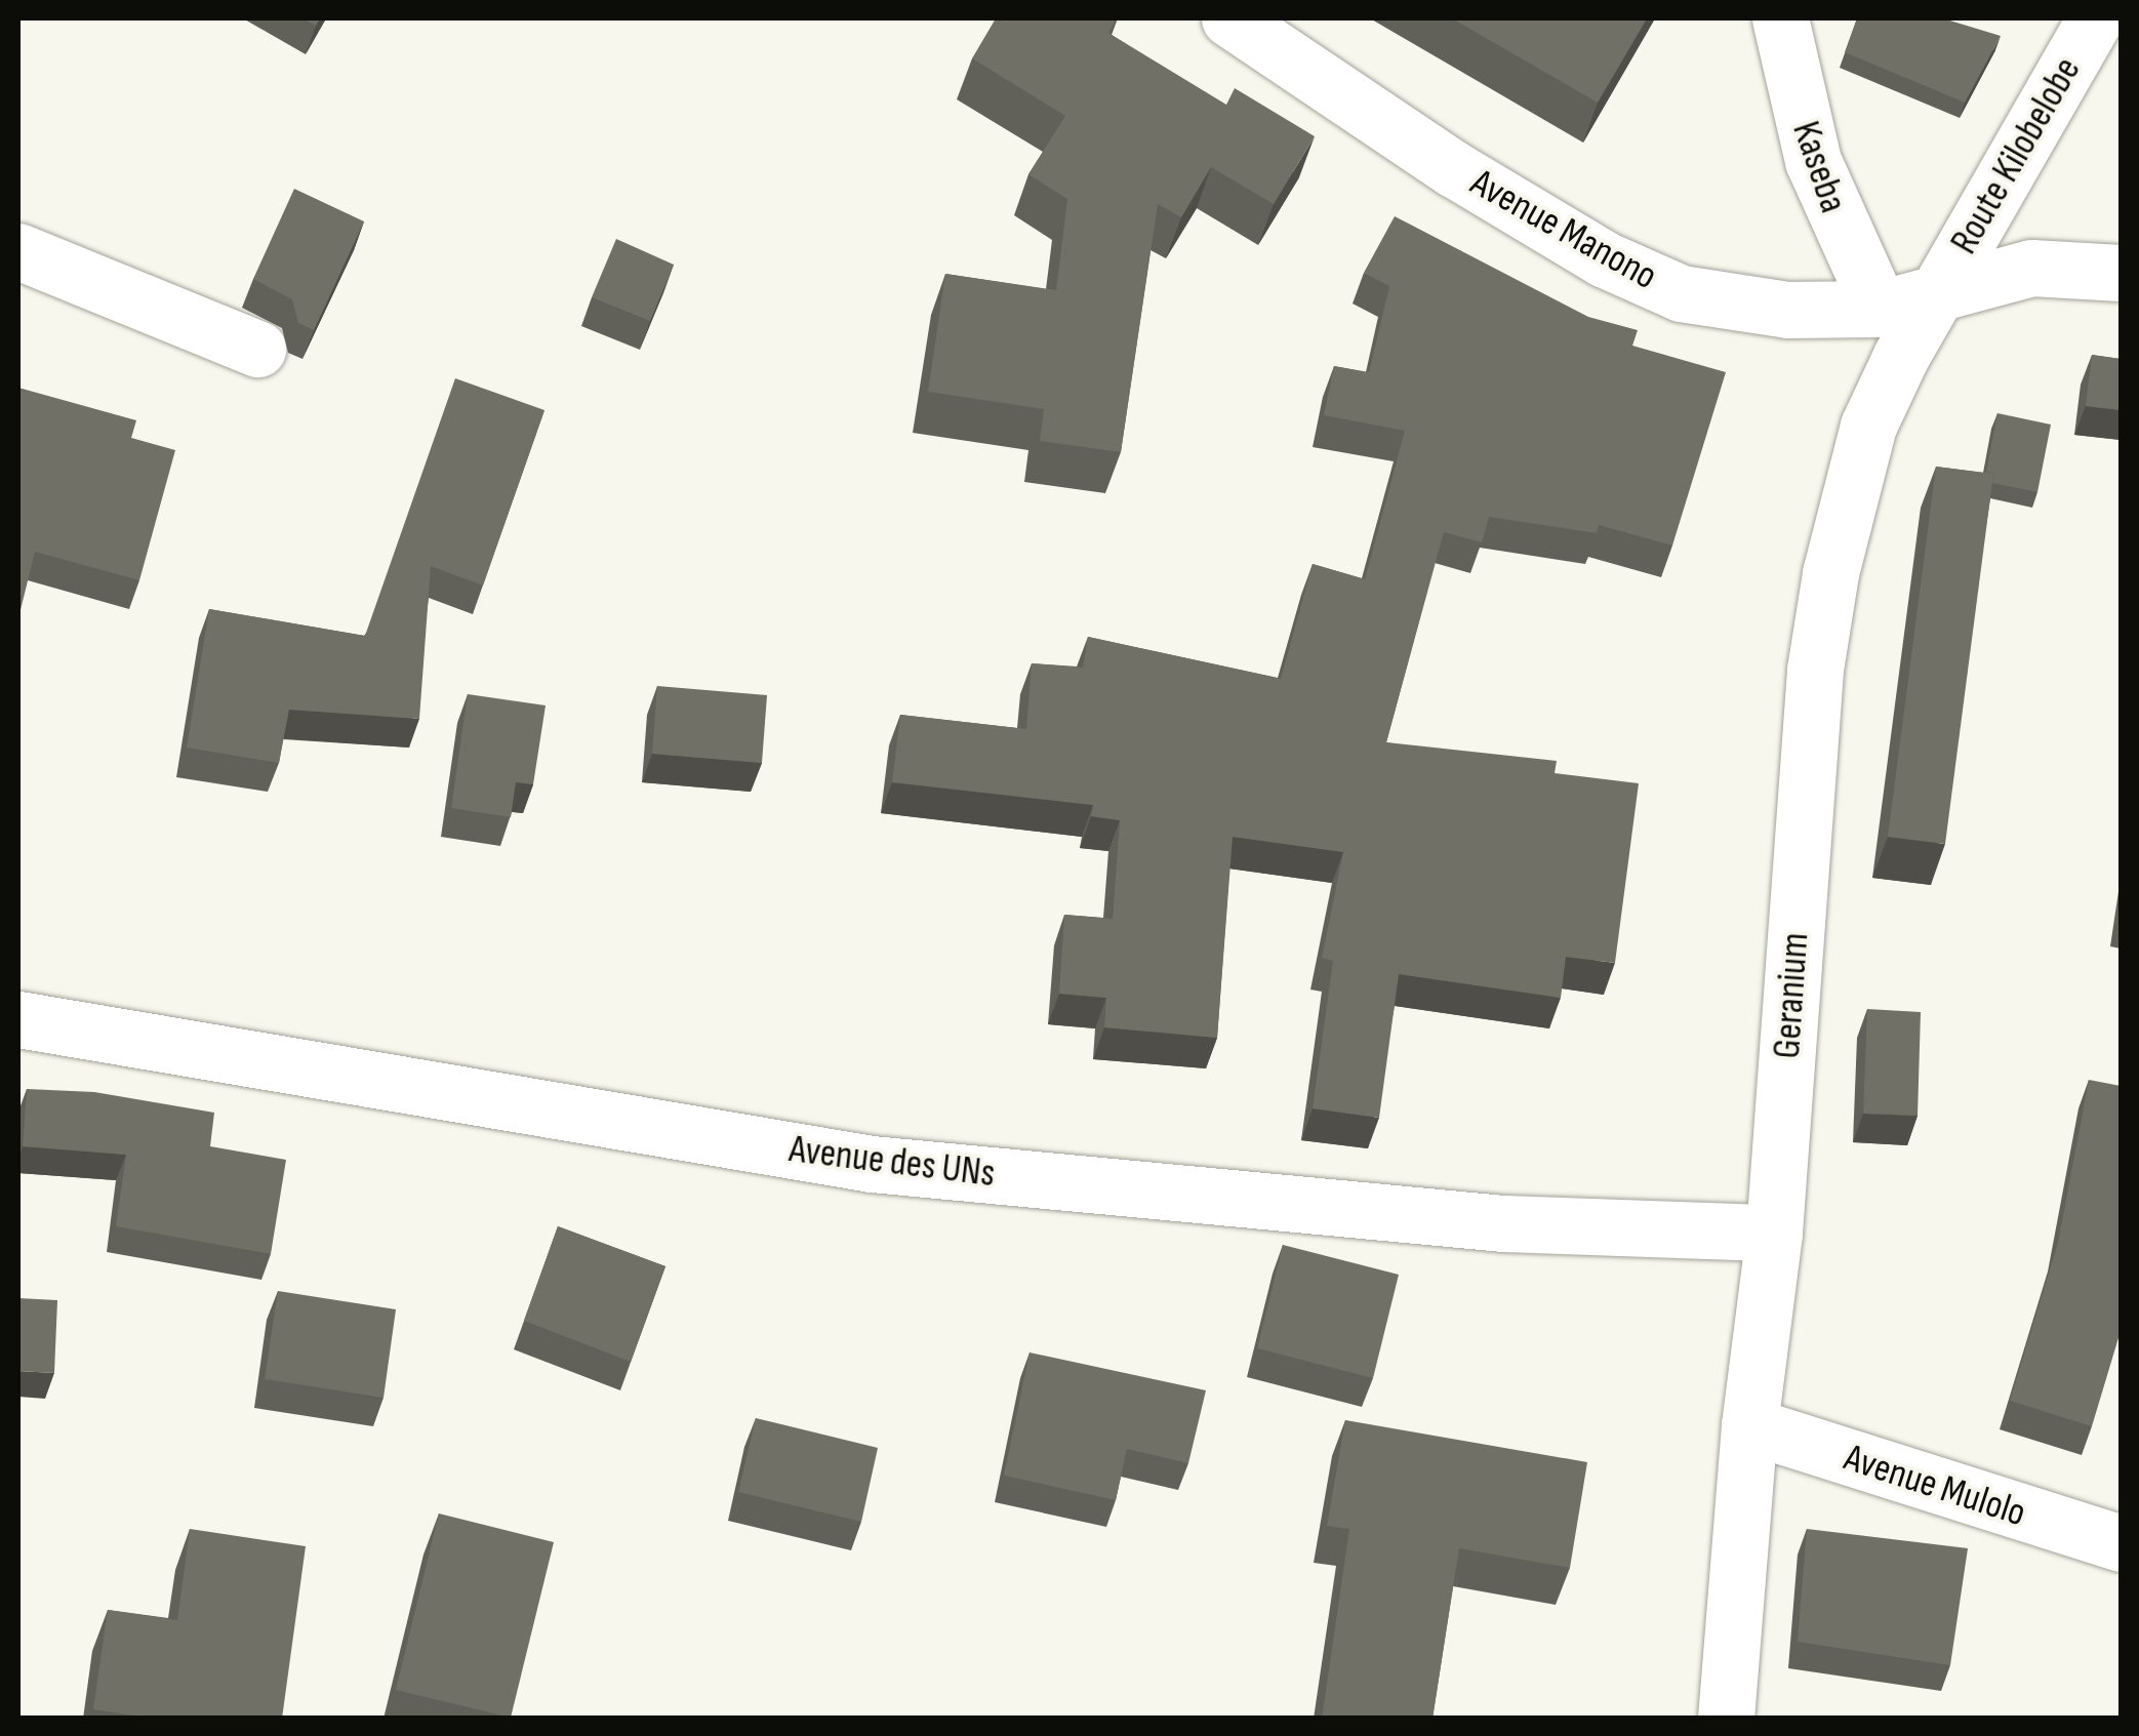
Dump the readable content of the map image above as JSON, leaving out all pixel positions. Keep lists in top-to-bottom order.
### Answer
{
  "streets": {
    "street": [
      "Route Kilobelobe",
      "Kaseba",
      "Avenue Manono",
      "Geranium",
      "Avenue des UNs",
      "Avenue Mulolo"
    ]
  },
  "crossings": [
    ["Route Kilobelobe", "Avenue Manono"],
    ["Route Kilobelobe", "Geranium"],
    ["Kaseba", "Avenue Manono"],
    ["Avenue Manono", "Geranium"],
    ["Geranium", "Avenue des UNs"],
    ["Geranium", "Avenue Mulolo"]
  ]
}
